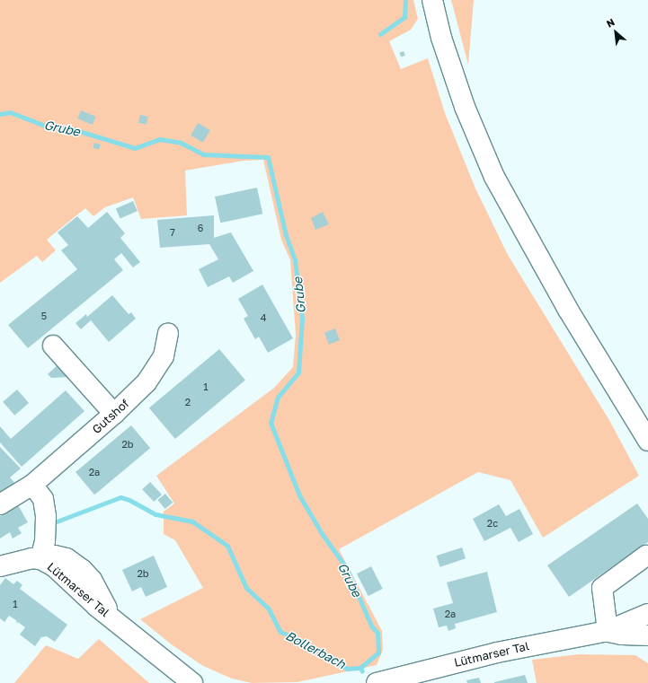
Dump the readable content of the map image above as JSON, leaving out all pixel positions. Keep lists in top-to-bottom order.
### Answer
{
  "streets": {
    "street": ["Gutshof", "Lütmarser Tal"]
  },
  "water": ["Grube", "Bollerbach"],
  "house_numbers": [
    "6",
    "7",
    "5",
    "4",
    "1",
    "2",
    "2b",
    "2a",
    "2c",
    "2b",
    "1",
    "2a"
  ],
  "north": "top left"
}
